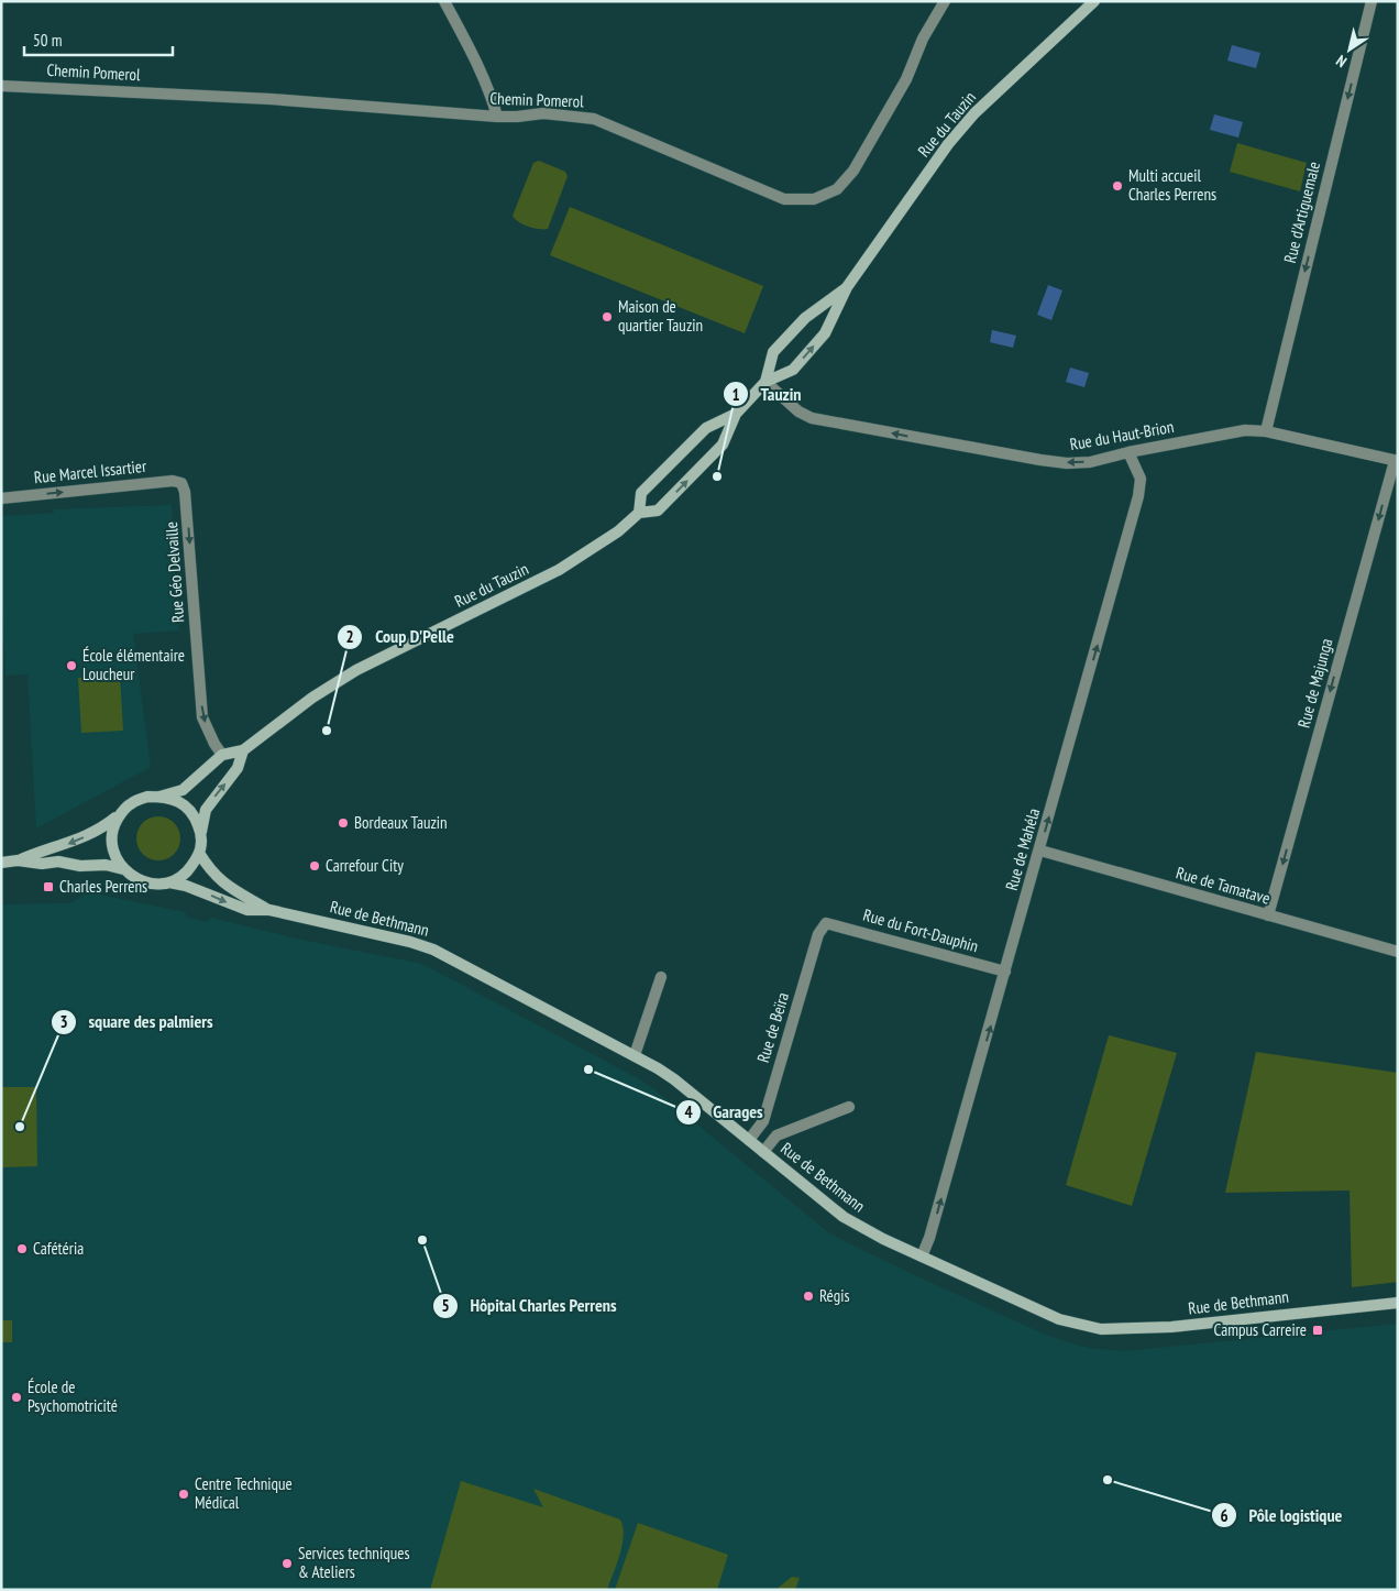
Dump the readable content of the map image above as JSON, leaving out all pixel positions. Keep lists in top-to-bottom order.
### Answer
{
  "streets": {
    "street": [
      "Chemin Pomerol",
      "Rue du Tauzin",
      "Rue d'Artiguemale",
      "Rue du Haut-Brion",
      "Rue Marcel Issartier",
      "Rue Géo Delvaille",
      "Rue de Majunga",
      "Rue de Mahéla",
      "Rue de Tamatave",
      "Rue de Bethmann",
      "Rue du Fort-Dauphin",
      "Rue de Beïra"
    ]
  },
  "crossings": [
    ["Rue du Tauzin", "Rue du Haut-Brion"],
    ["Rue du Tauzin", "Rue Géo Delvaille"],
    ["Rue du Tauzin", "Rue de Bethmann"],
    ["Rue d'Artiguemale", "Rue du Haut-Brion"],
    ["Rue du Haut-Brion", "Rue de Majunga"],
    ["Rue du Haut-Brion", "Rue de Mahéla"],
    ["Rue Marcel Issartier", "Rue Géo Delvaille"],
    ["Rue de Majunga", "Rue de Tamatave"],
    ["Rue de Mahéla", "Rue de Tamatave"],
    ["Rue de Mahéla", "Rue de Bethmann"],
    ["Rue de Mahéla", "Rue du Fort-Dauphin"],
    ["Rue de Bethmann", "Rue de Beïra"],
    ["Rue du Fort-Dauphin", "Rue de Beïra"]
  ],
  "one_way": [
    "Rue d'Artiguemale",
    "Rue du Haut-Brion",
    "Rue Marcel Issartier",
    "Rue Géo Delvaille",
    "Rue de Majunga",
    "Rue de Mahéla"
  ],
  "places": {
    "other": [
      "Multi accueil Charles Perrens",
      "Maison de quartier Tauzin",
      "Tauzin",
      "École élémentaire Loucheur",
      "Coup D'Pelle",
      "Bordeaux Tauzin",
      "Carrefour City",
      "Garages",
      "square des palmiers",
      "Hôpital Charles Perrens",
      "Cafétéria",
      "Régis",
      "École de Psychomotricité",
      "Pôle logistique",
      "Centre Technique Médical",
      "Services techniques & Ateliers"
    ],
    "transit": ["Charles Perrens", "Campus Carreire"]
  },
  "scale_bar": "50 m",
  "north": "bottom left"
}
